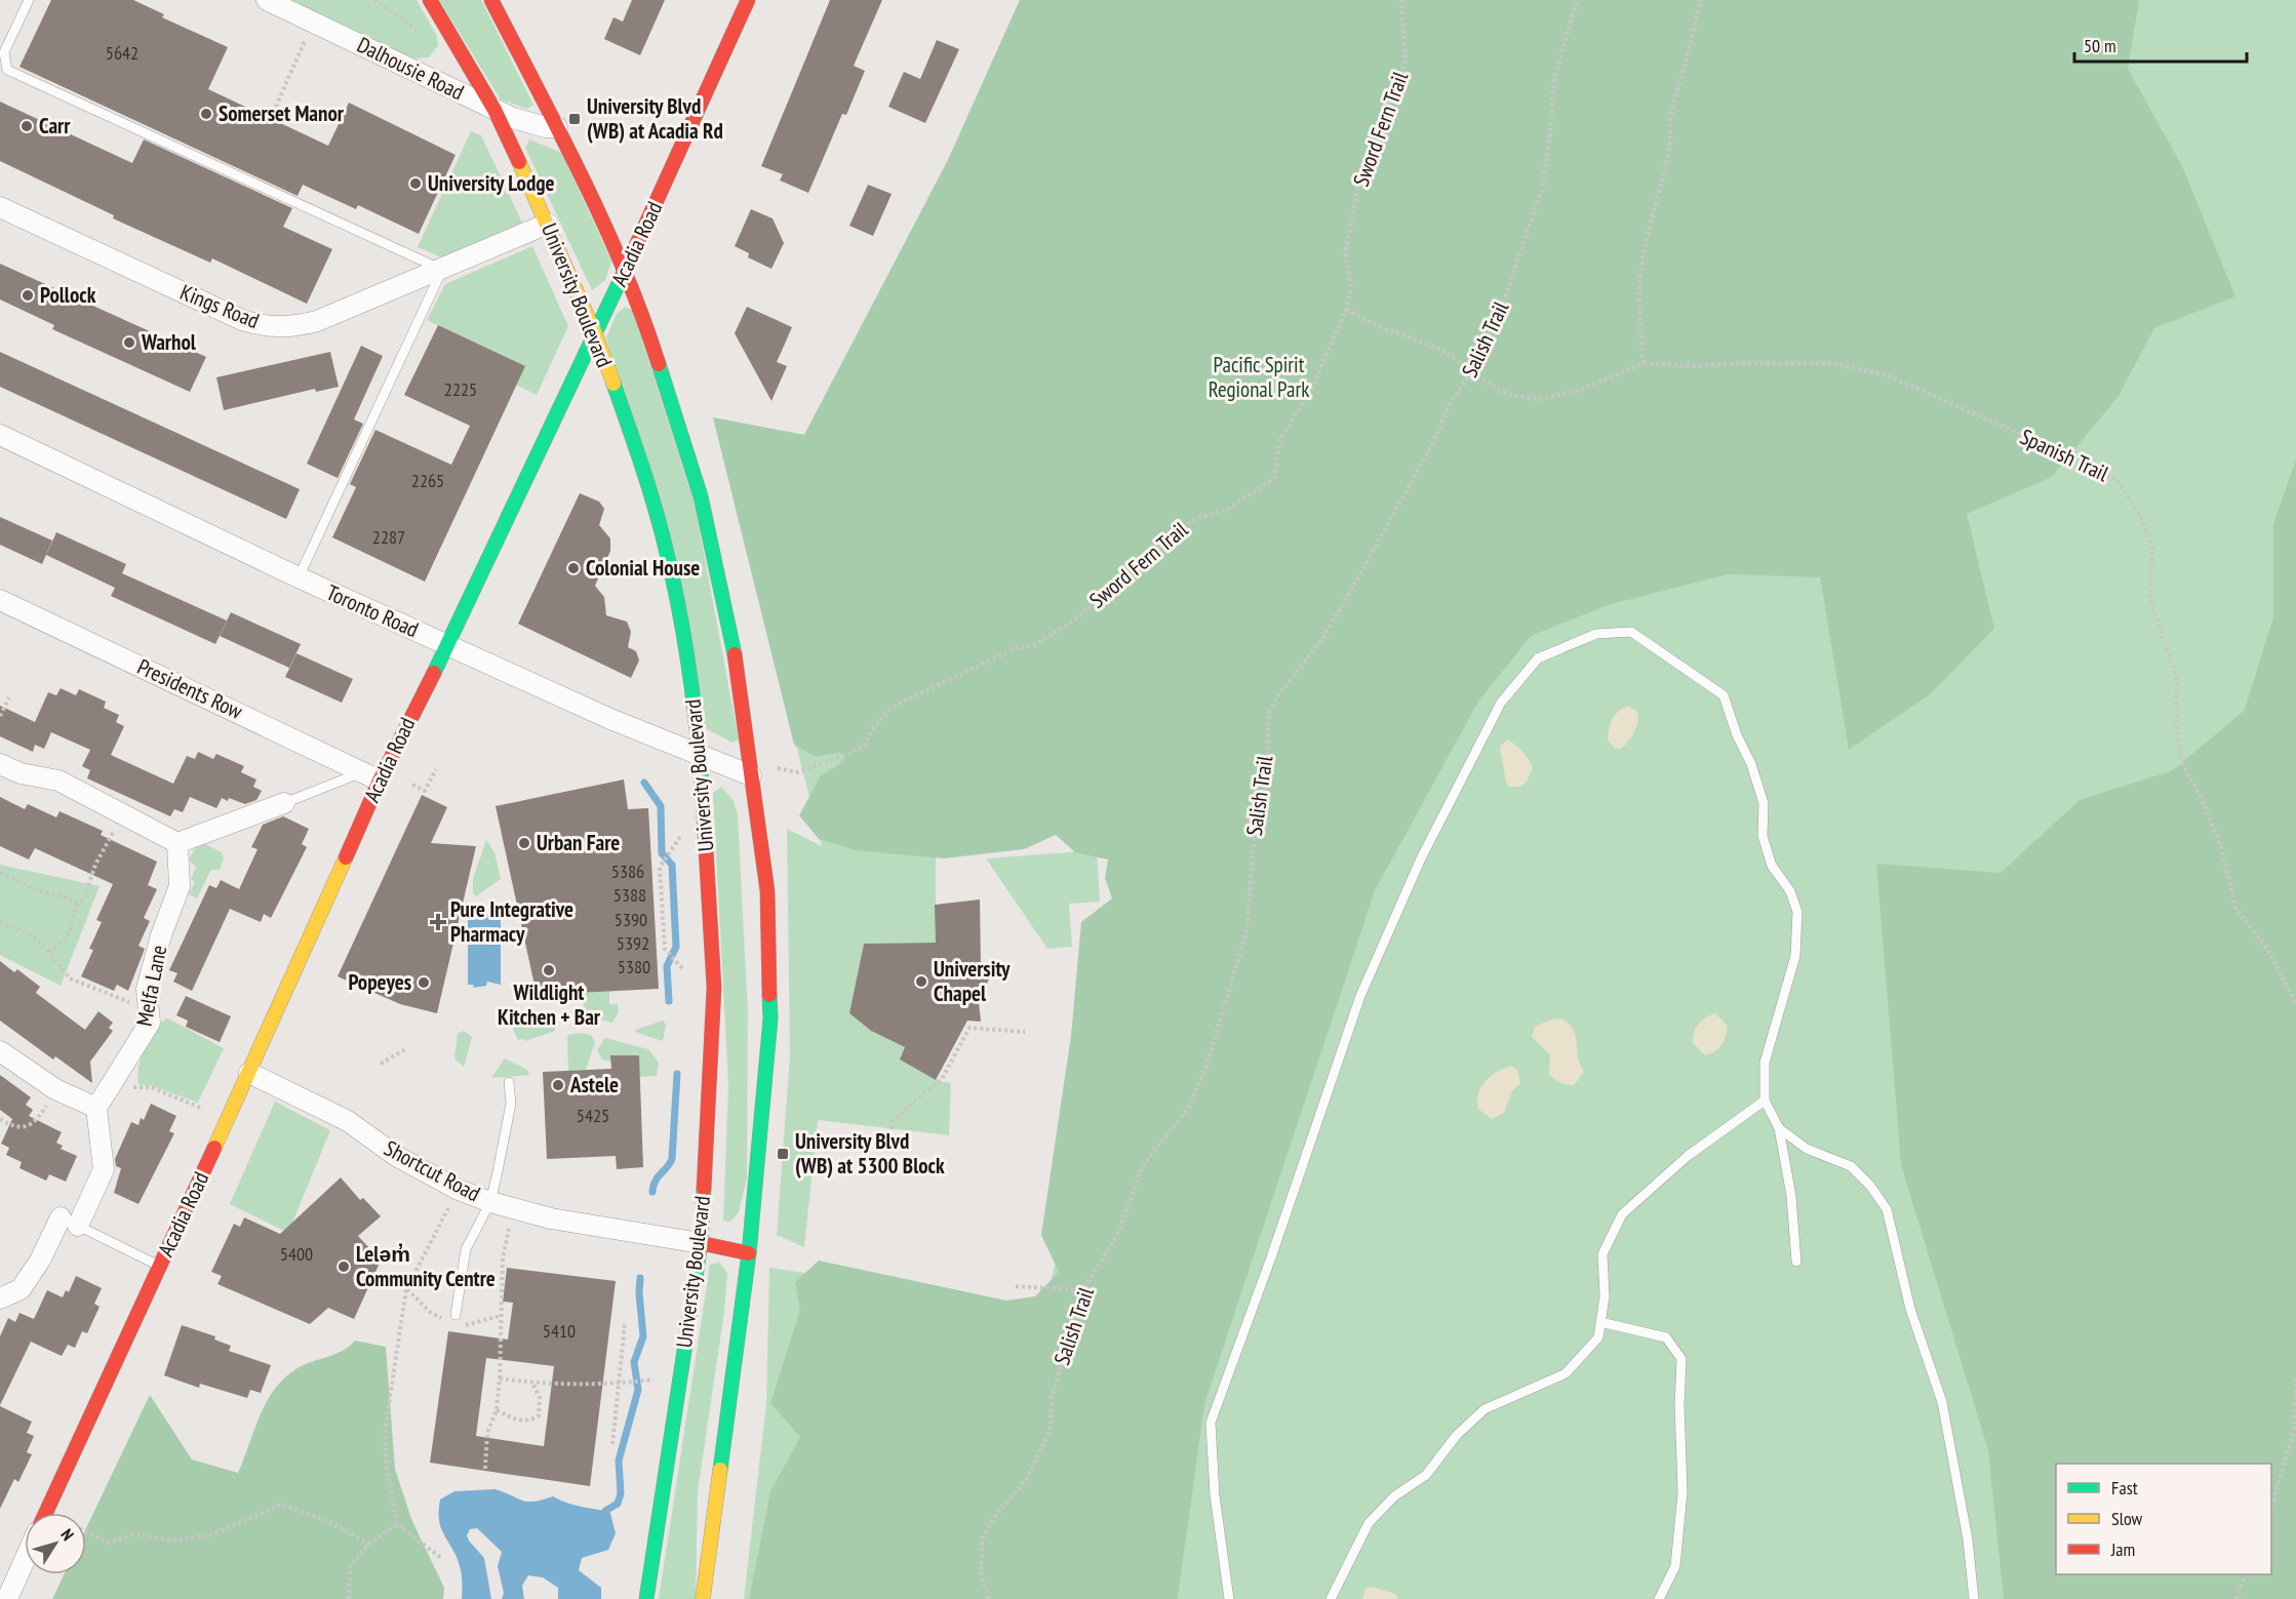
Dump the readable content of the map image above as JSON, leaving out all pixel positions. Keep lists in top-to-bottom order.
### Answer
{
  "streets": {
    "main road": ["Acadia Road", "University Boulevard"],
    "street": [
      "Dalhousie Road",
      "Kings Road",
      "Toronto Road",
      "Presidents Row",
      "Melfa Lane",
      "Shortcut Road"
    ],
    "path": ["Sword Fern Trail", "Salish Trail", "Spanish Trail"]
  },
  "crossings": [
    ["Dalhousie Road", "University Boulevard"],
    ["Sword Fern Trail", "Spanish Trail"],
    ["Acadia Road", "University Boulevard"],
    ["Acadia Road", "Toronto Road"],
    ["Acadia Road", "Presidents Row"],
    ["Acadia Road", "Shortcut Road"],
    ["University Boulevard", "Kings Road"],
    ["University Boulevard", "Toronto Road"],
    ["University Boulevard", "Shortcut Road"],
    ["Salish Trail", "Spanish Trail"]
  ],
  "parks": ["Pacific Spirit Regional Park"],
  "places": {
    "other": [
      "Somerset Manor",
      "Carr",
      "University Lodge",
      "Pollock",
      "Warhol",
      "Colonial House",
      "Urban Fare",
      "Wildlight Kitchen + Bar",
      "University Chapel",
      "Popeyes",
      "Astele",
      "Leləm̓ Community Centre"
    ],
    "transit": ["University Blvd (WB) at Acadia Rd", "University Blvd (WB) at 5300 Block"],
    "health": ["Pure Integrative Pharmacy"]
  },
  "house_numbers": [
    "5642",
    "2225",
    "2265",
    "2287",
    "5386",
    "5388",
    "5390",
    "5392",
    "5380",
    "5425",
    "5400",
    "5410"
  ],
  "legend": ["Fast", "Slow", "Jam"],
  "scale_bar": "50 m",
  "north": "top right"
}
